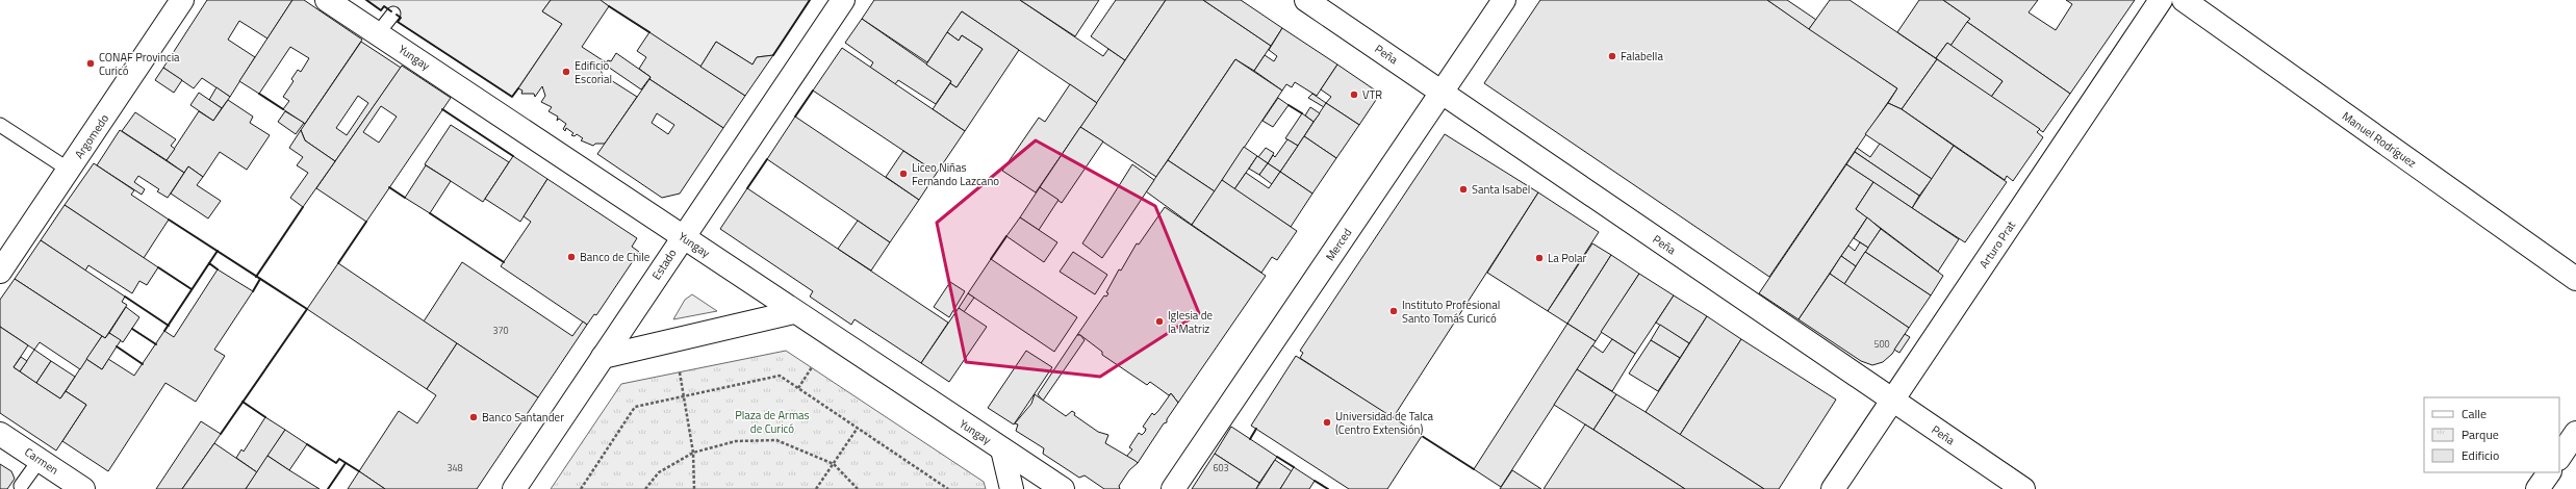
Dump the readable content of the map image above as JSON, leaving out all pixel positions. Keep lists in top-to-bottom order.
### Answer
{
  "streets": {
    "street": [
      "Peña",
      "Yungay",
      "Argomedo",
      "Manuel Rodríguez",
      "Merced",
      "Arturo Prat",
      "Estado",
      "Carmen"
    ]
  },
  "crossings": [
    ["Peña", "Merced"],
    ["Peña", "Arturo Prat"],
    ["Yungay", "Estado"]
  ],
  "parks": ["Plaza de Armas de Curicó"],
  "places": [
    "Falabella",
    "CONAF Provincia Curicó",
    "Edificio Escorial",
    "VTR",
    "Liceo Niñas Fernando Lazcano",
    "Santa Isabel",
    "Banco de Chile",
    "La Polar",
    "Instituto Profesional Santo Tomás Curicó",
    "Iglesia de la Matriz",
    "Banco Santander",
    "Universidad de Talca (Centro Extensión)"
  ],
  "house_numbers": [
    "370",
    "500",
    "348",
    "603"
  ],
  "legend": ["Calle", "Parque", "Edificio"]
}
